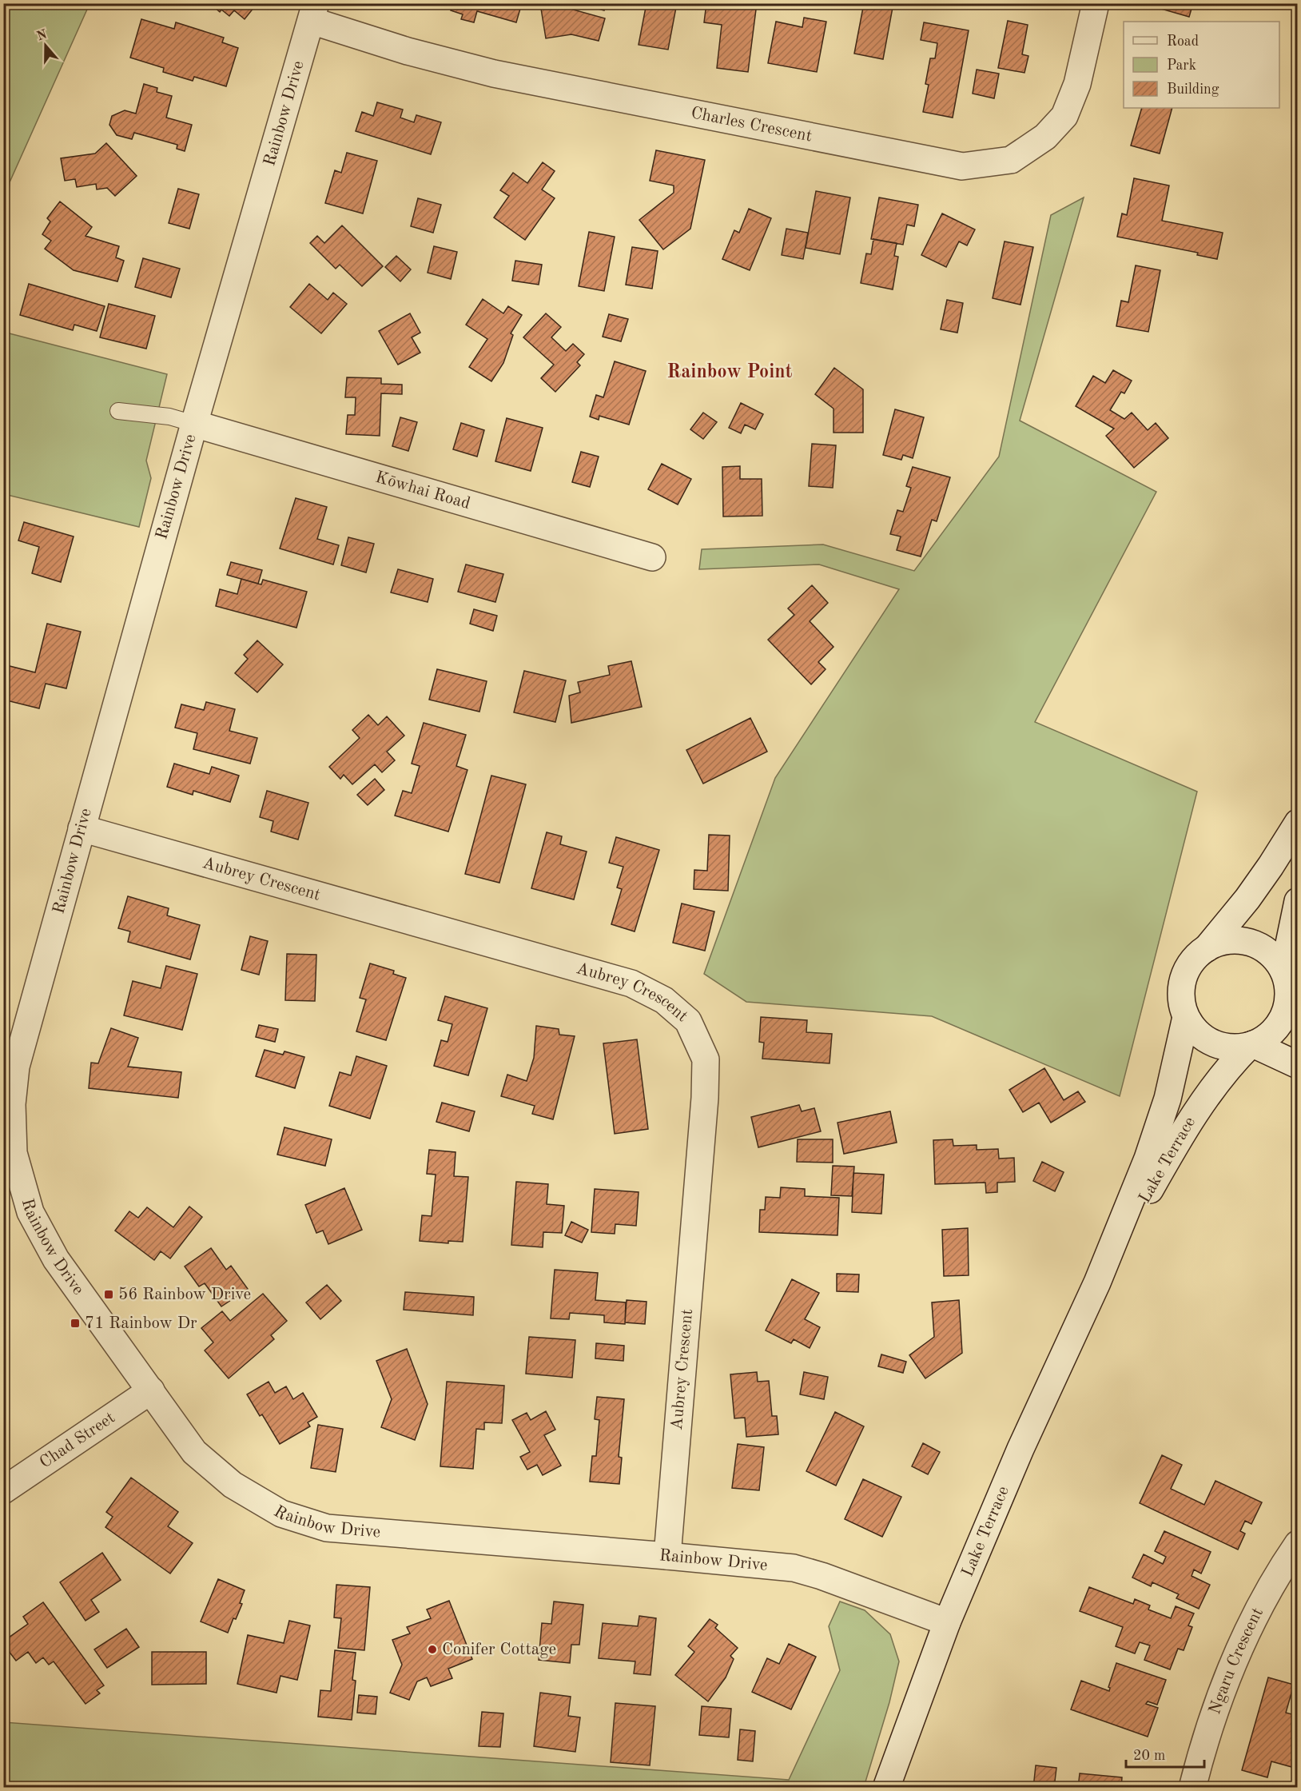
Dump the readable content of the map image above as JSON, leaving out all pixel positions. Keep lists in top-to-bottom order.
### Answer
{
  "streets": {
    "street": [
      "Rainbow Drive",
      "Charles Crescent",
      "Kōwhai Road",
      "Aubrey Crescent",
      "Lake Terrace",
      "Chad Street",
      "Ngaru Crescent"
    ]
  },
  "crossings": [
    ["Rainbow Drive", "Charles Crescent"],
    ["Rainbow Drive", "Kōwhai Road"],
    ["Rainbow Drive", "Aubrey Crescent"],
    ["Rainbow Drive", "Lake Terrace"],
    ["Rainbow Drive", "Chad Street"]
  ],
  "districts": ["Rainbow Point"],
  "places": {
    "transit": ["56 Rainbow Drive", "71 Rainbow Dr"],
    "other": ["Conifer Cottage"]
  },
  "legend": ["Road", "Park", "Building"],
  "scale_bar": "20 m",
  "north": "top"
}
